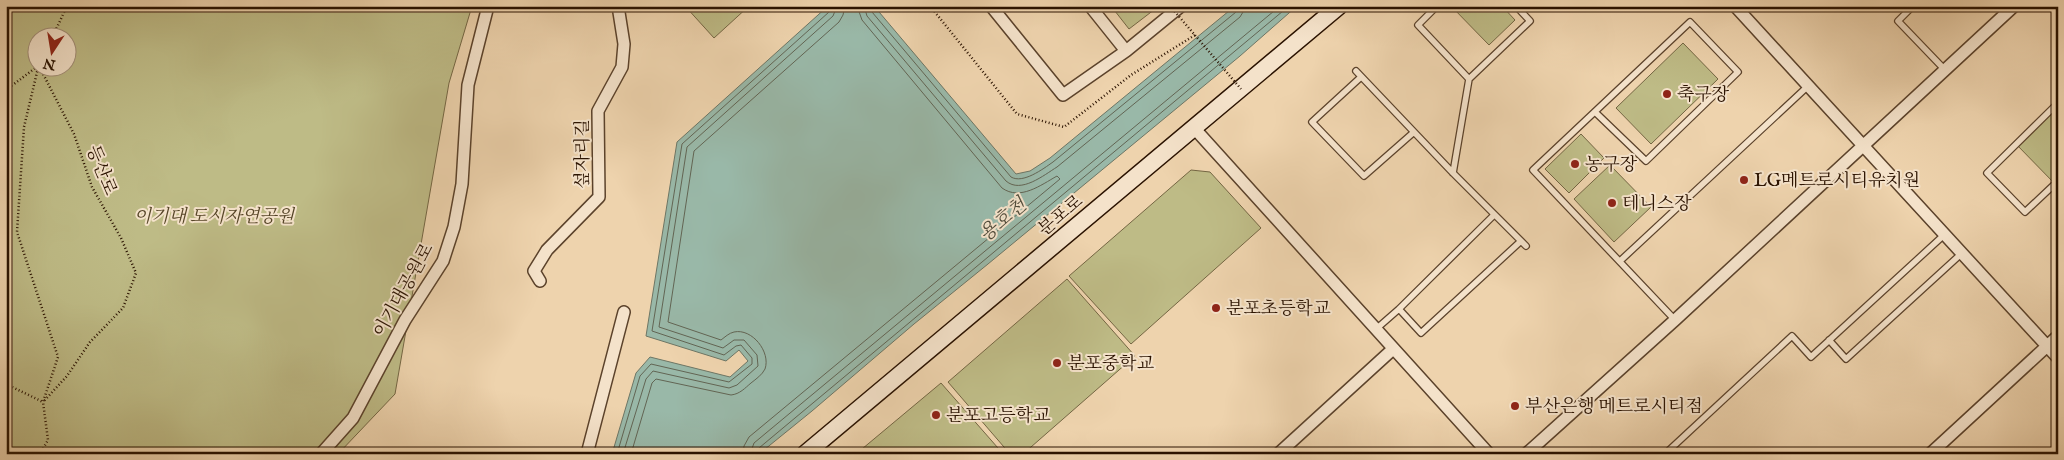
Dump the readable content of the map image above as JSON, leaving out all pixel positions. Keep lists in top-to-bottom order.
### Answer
{
  "streets": {
    "main road": ["분포로"],
    "street": ["섶자리길", "이기대공원로"],
    "path": ["등산로"]
  },
  "water": ["용호천"],
  "parks": ["이기대 도시자연공원"],
  "places": [
    "축구장",
    "농구장",
    "LG메트로시티유치원",
    "테니스장",
    "분포초등학교",
    "분포중학교",
    "부산은행 메트로시티점",
    "분포고등학교"
  ],
  "north": "bottom"
}
